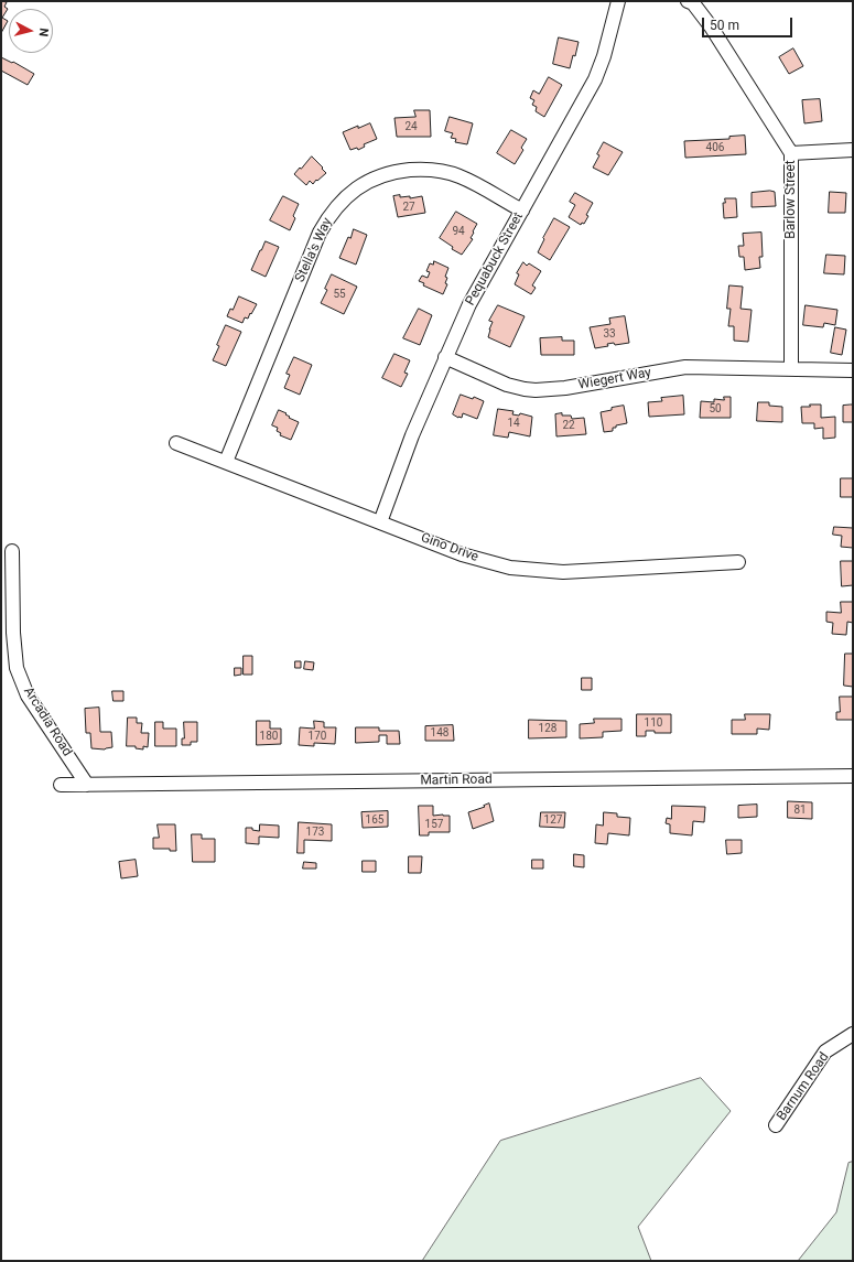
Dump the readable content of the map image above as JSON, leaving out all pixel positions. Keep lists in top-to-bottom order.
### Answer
{
  "streets": {
    "street": [
      "Barlow Street",
      "Stella's Way",
      "Pequabuck Street",
      "Wiegert Way",
      "Gino Drive",
      "Arcadia Road",
      "Martin Road",
      "Barnum Road"
    ]
  },
  "crossings": [
    ["Barlow Street", "Wiegert Way"],
    ["Stella's Way", "Pequabuck Street"],
    ["Stella's Way", "Gino Drive"],
    ["Pequabuck Street", "Wiegert Way"],
    ["Pequabuck Street", "Gino Drive"],
    ["Arcadia Road", "Martin Road"]
  ],
  "house_numbers": [
    "24",
    "406",
    "27",
    "94",
    "55",
    "33",
    "50",
    "14",
    "22",
    "110",
    "128",
    "148",
    "180",
    "170",
    "81",
    "165",
    "127",
    "157",
    "173"
  ],
  "scale_bar": "50 m",
  "north": "right"
}
